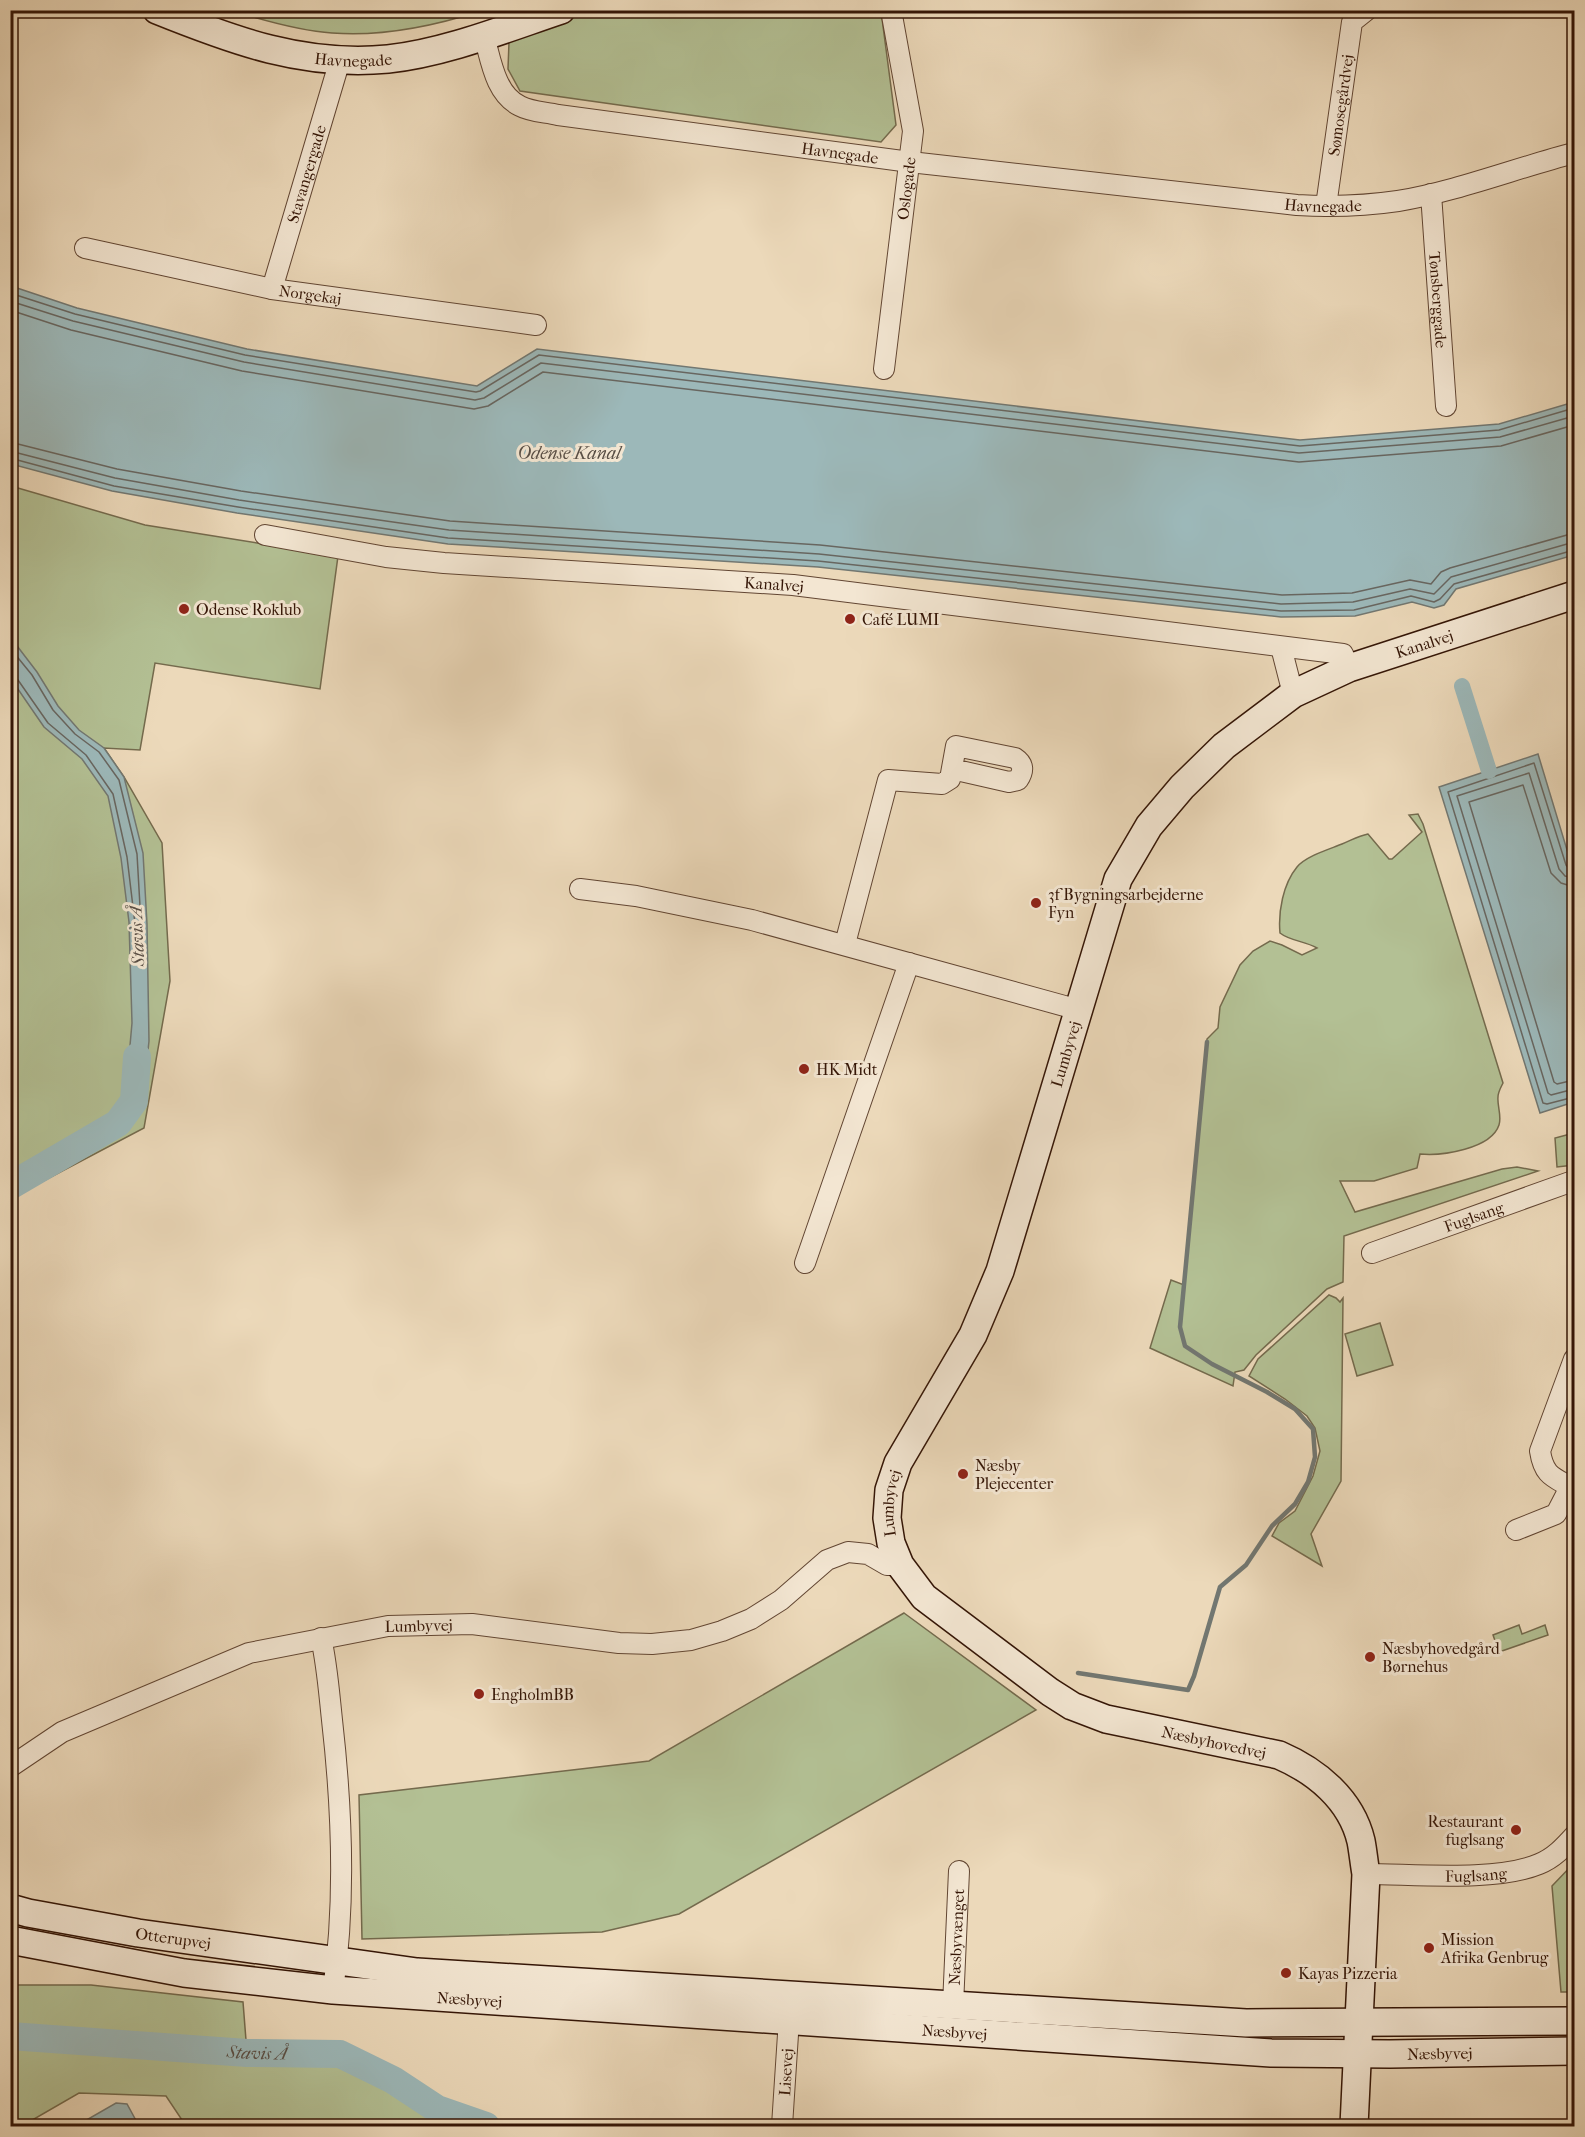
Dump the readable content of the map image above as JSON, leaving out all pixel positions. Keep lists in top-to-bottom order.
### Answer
{
  "streets": {
    "street": [
      "Havnegade",
      "Sømosegårdvej",
      "Stavangergade",
      "Oslogade",
      "Norgekaj",
      "Tønsberggade",
      "Kanalvej",
      "Lumbyvej",
      "Fuglsang",
      "Næsbyhovedvej",
      "Otterupvej",
      "Næsbyvænget",
      "Næsbyvej",
      "Lisevej"
    ]
  },
  "crossings": [
    ["Havnegade", "Sømosegårdvej"],
    ["Havnegade", "Stavangergade"],
    ["Havnegade", "Oslogade"],
    ["Havnegade", "Tønsberggade"],
    ["Stavangergade", "Norgekaj"],
    ["Kanalvej", "Lumbyvej"],
    ["Lumbyvej", "Næsbyhovedvej"],
    ["Fuglsang", "Næsbyhovedvej"],
    ["Næsbyhovedvej", "Næsbyvej"],
    ["Otterupvej", "Næsbyvej"],
    ["Næsbyvænget", "Næsbyvej"],
    ["Næsbyvej", "Lisevej"]
  ],
  "water": ["Odense Kanal", "Stavis Å"],
  "places": [
    "Odense Roklub",
    "Café LUMI",
    "3f Bygningsarbejderne Fyn",
    "HK Midt",
    "Næsby Plejecenter",
    "Næsbyhovedgård Børnehus",
    "EngholmBB",
    "Restaurant fuglsang",
    "Mission Afrika Genbrug",
    "Kayas Pizzeria"
  ]
}
